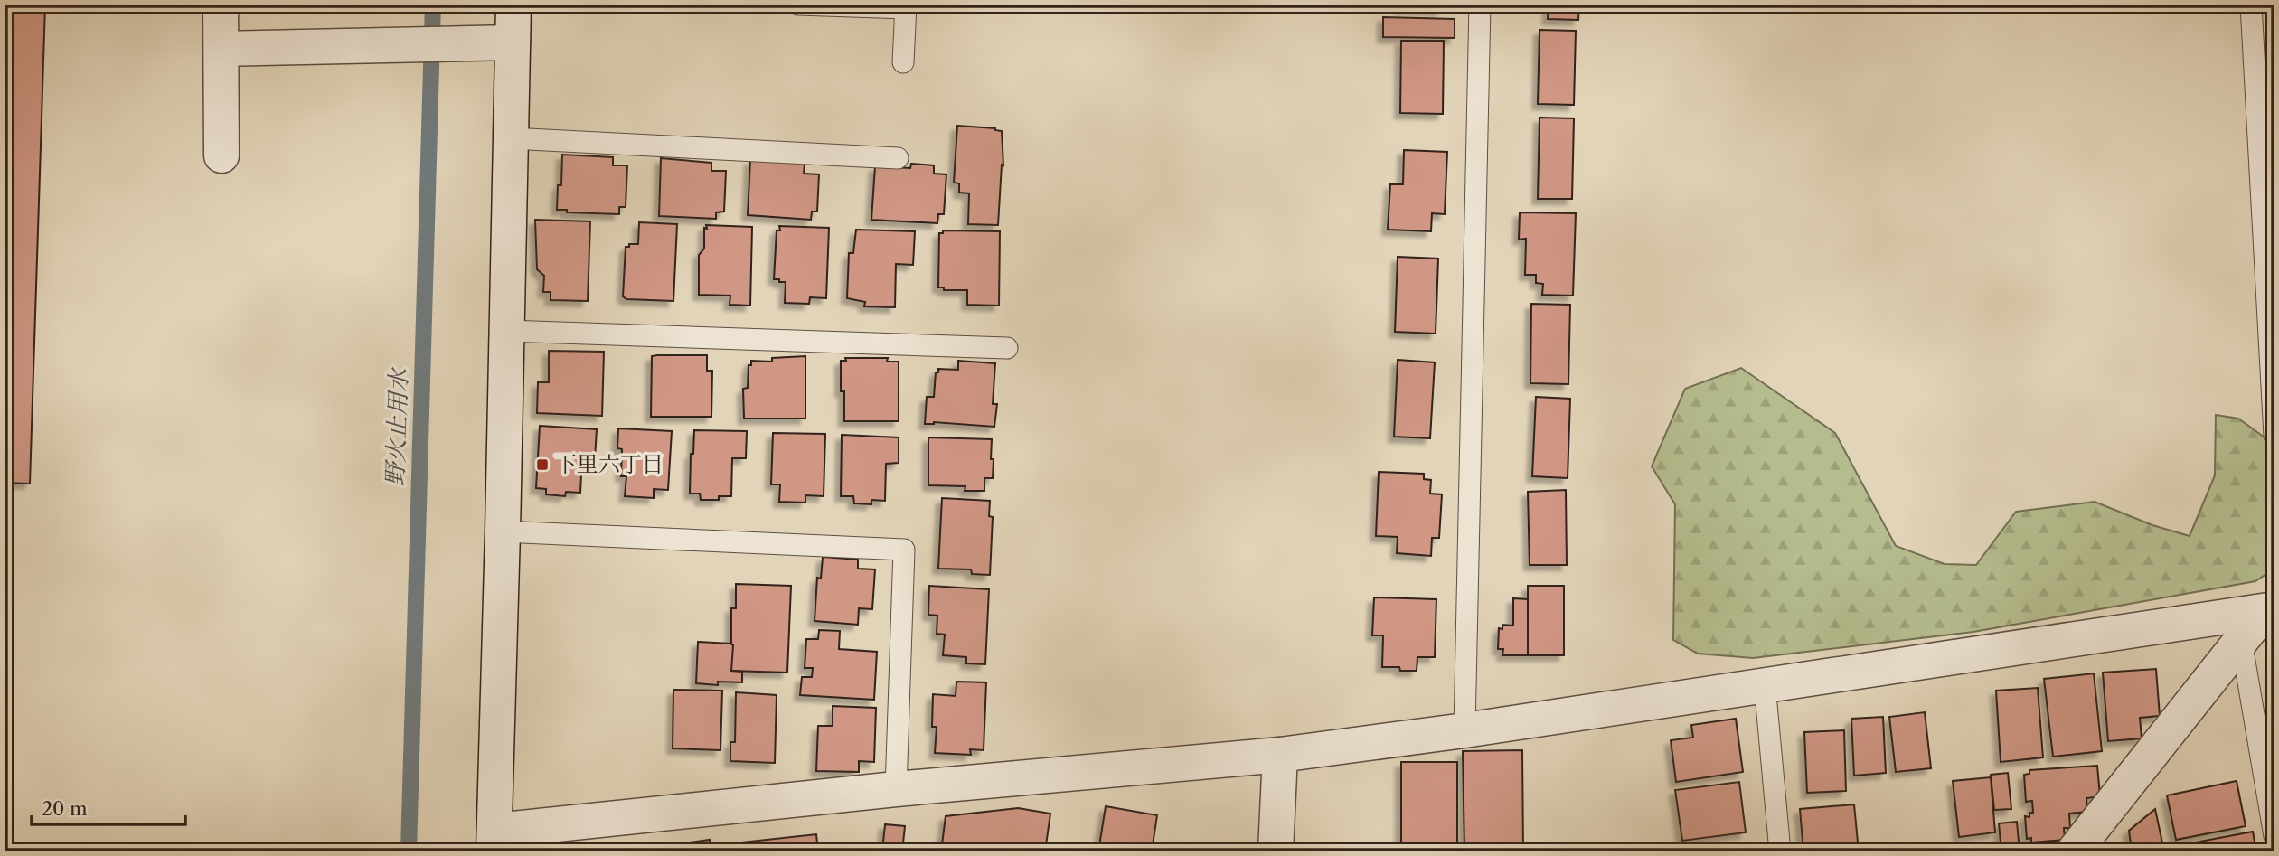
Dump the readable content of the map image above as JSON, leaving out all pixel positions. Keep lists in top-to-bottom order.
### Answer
{
  "water": ["野火止用水"],
  "places": {
    "transit": ["下里六丁目"]
  },
  "scale_bar": "20 m"
}
